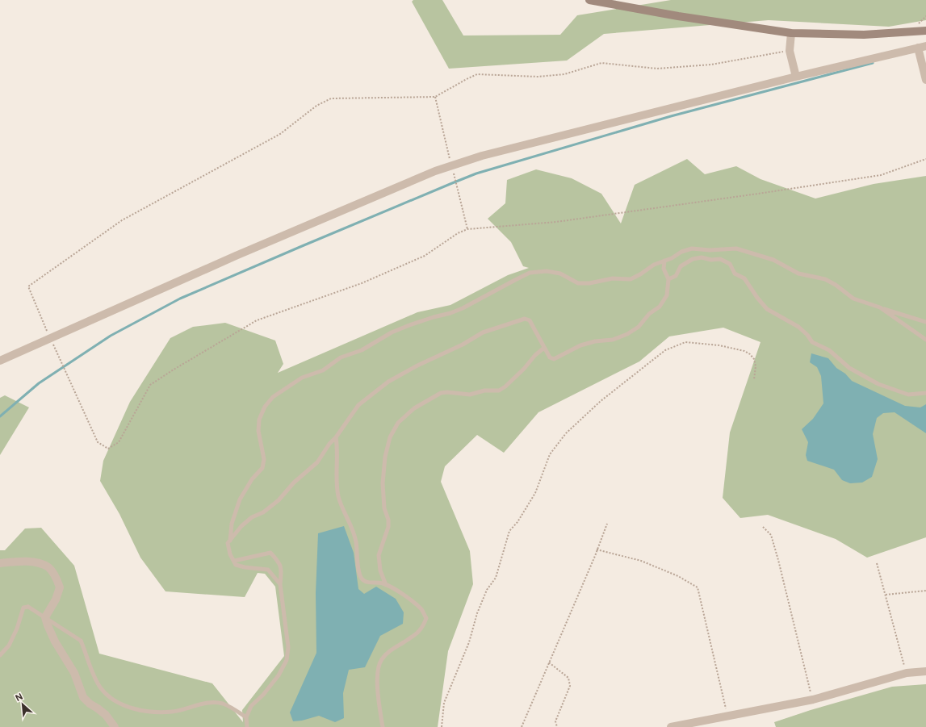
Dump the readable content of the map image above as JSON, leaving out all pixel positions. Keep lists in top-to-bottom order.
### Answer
{
  "north": "top left"
}
